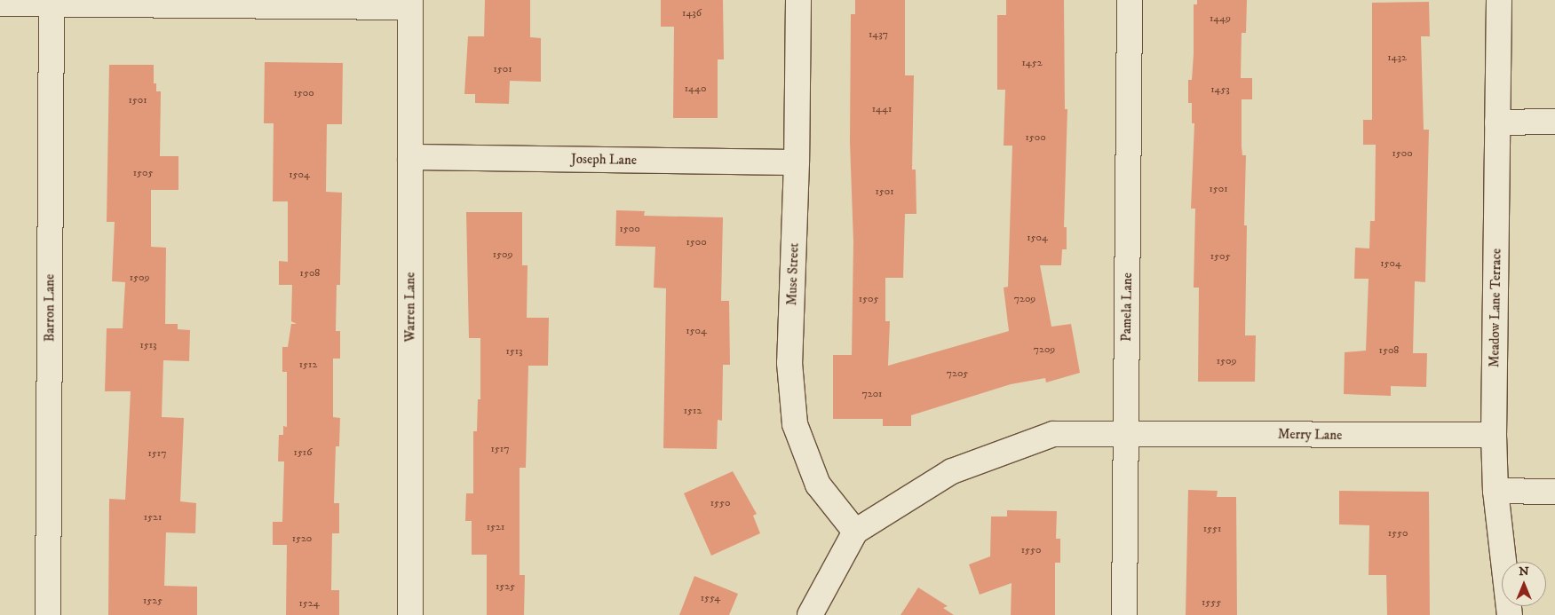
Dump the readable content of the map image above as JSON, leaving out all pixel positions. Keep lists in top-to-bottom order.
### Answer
{
  "streets": {
    "street": [
      "Joseph Lane",
      "Muse Street",
      "Warren Lane",
      "Pamela Lane",
      "Barron Lane",
      "Meadow Lane Terrace",
      "Merry Lane"
    ]
  },
  "crossings": [
    ["Joseph Lane", "Muse Street"],
    ["Joseph Lane", "Warren Lane"],
    ["Pamela Lane", "Merry Lane"],
    ["Meadow Lane Terrace", "Merry Lane"]
  ],
  "house_numbers": [
    "1436",
    "1449",
    "1437",
    "1432",
    "1452",
    "1501",
    "1440",
    "1453",
    "1500",
    "1501",
    "1441",
    "1500",
    "1500",
    "1505",
    "1504",
    "1501",
    "1501",
    "1500",
    "1504",
    "1500",
    "1509",
    "1505",
    "1504",
    "1508",
    "1509",
    "1505",
    "7209",
    "1504",
    "1513",
    "7209",
    "1508",
    "1513",
    "1509",
    "1512",
    "7205",
    "7201",
    "1512",
    "1517",
    "1516",
    "1517",
    "1550",
    "1521",
    "1521",
    "1551",
    "1550",
    "1520",
    "1550",
    "1525",
    "1554",
    "1525",
    "1555",
    "1524"
  ],
  "north": "top"
}
